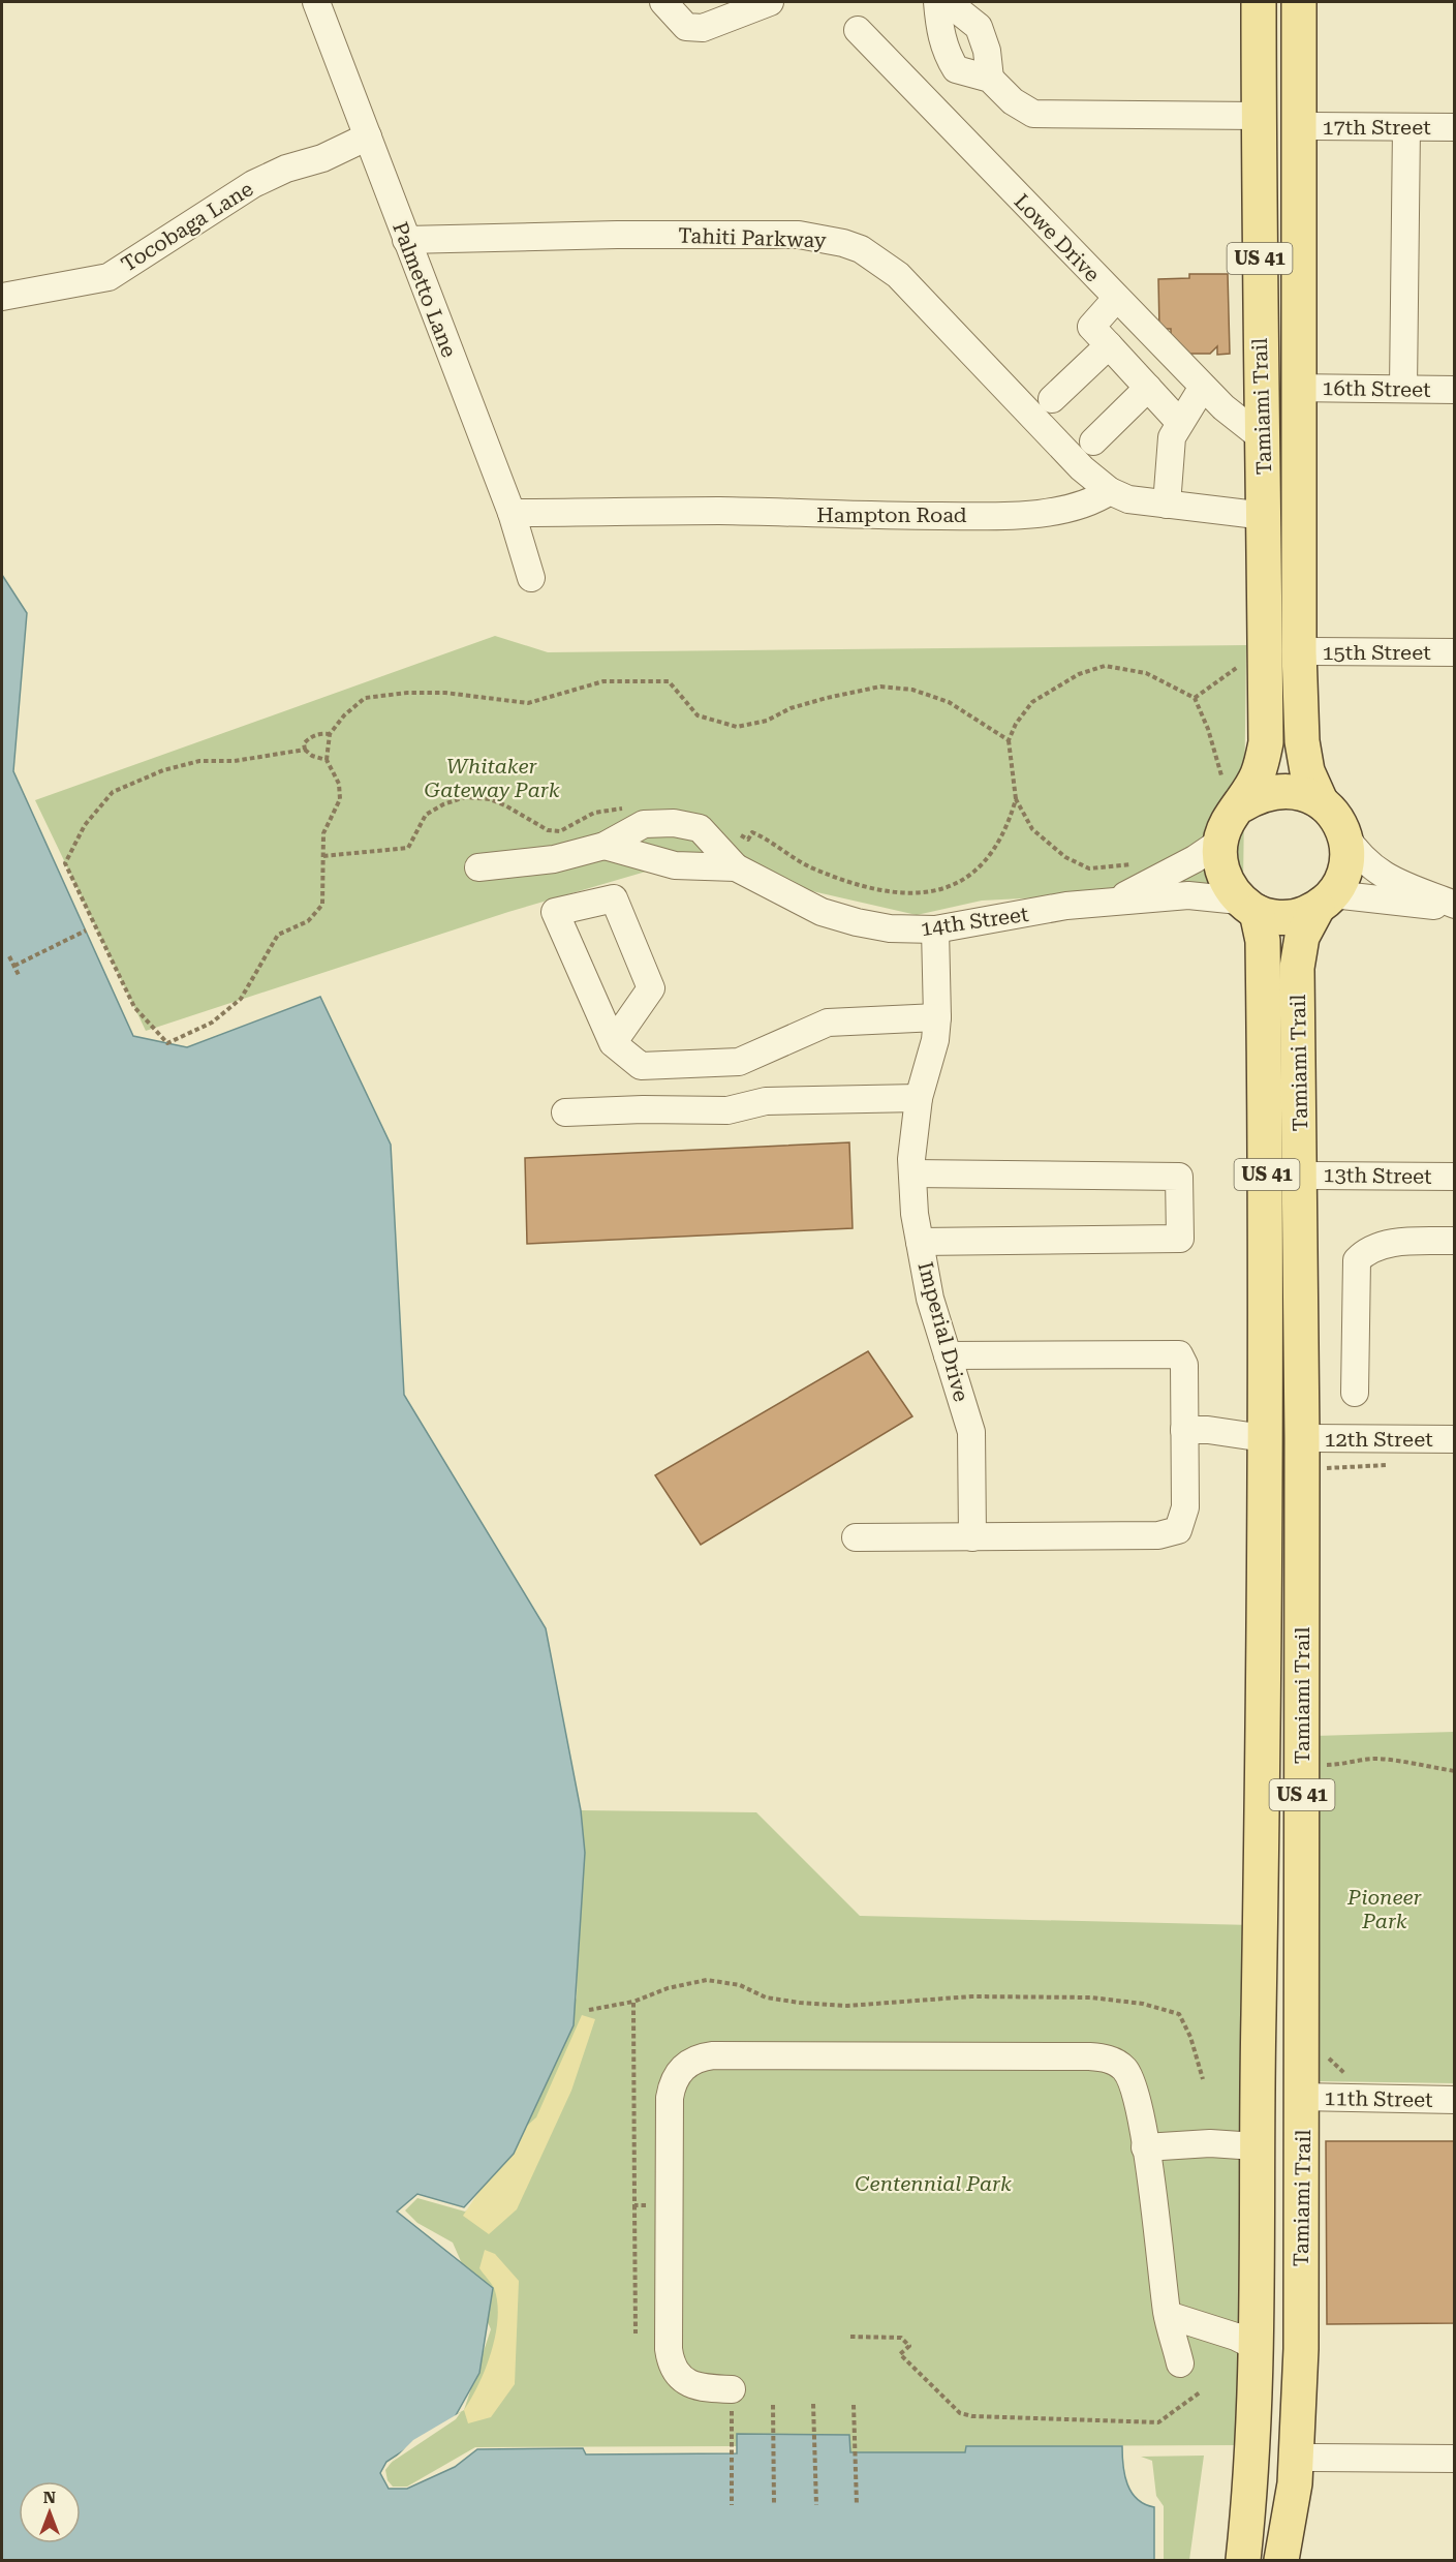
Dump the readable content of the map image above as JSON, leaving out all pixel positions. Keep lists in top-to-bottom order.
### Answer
{
  "streets": {
    "main road": ["US 41", "Tamiami Trail"],
    "street": [
      "17th Street",
      "Tocobaga Lane",
      "Tahiti Parkway",
      "Lowe Drive",
      "Palmetto Lane",
      "16th Street",
      "Hampton Road",
      "15th Street",
      "14th Street",
      "13th Street",
      "Imperial Drive",
      "12th Street",
      "11th Street"
    ]
  },
  "crossings": [
    ["17th Street", "Tamiami Trail"],
    ["Tocobaga Lane", "Palmetto Lane"],
    ["Tahiti Parkway", "Palmetto Lane"],
    ["Tahiti Parkway", "Hampton Road"],
    ["Lowe Drive", "Tamiami Trail"],
    ["Palmetto Lane", "Hampton Road"],
    ["16th Street", "Tamiami Trail"],
    ["Tamiami Trail", "15th Street"],
    ["Tamiami Trail", "14th Street"],
    ["Tamiami Trail", "13th Street"],
    ["Tamiami Trail", "12th Street"],
    ["Tamiami Trail", "11th Street"],
    ["14th Street", "Imperial Drive"]
  ],
  "parks": ["Whitaker Gateway Park", "Pioneer Park", "Centennial Park"],
  "north": "top"
}
